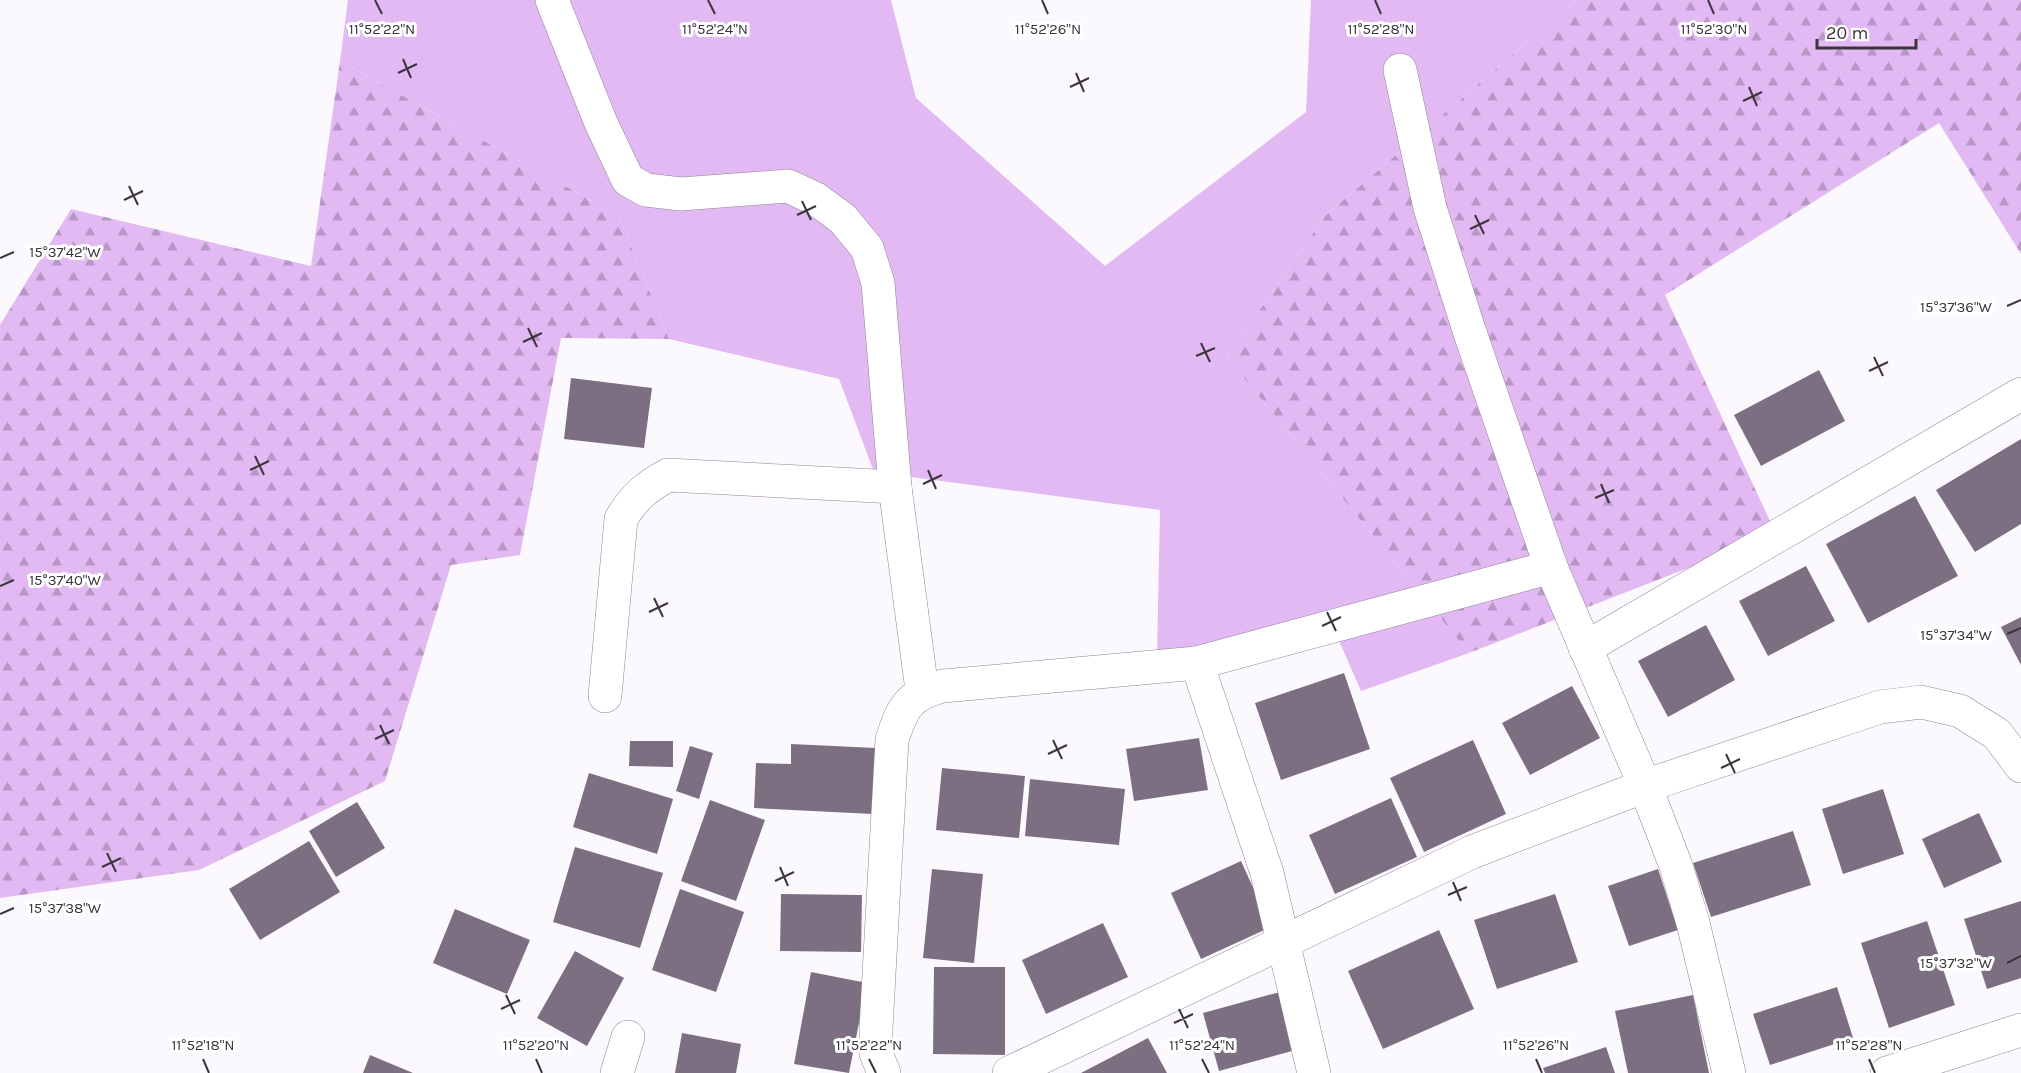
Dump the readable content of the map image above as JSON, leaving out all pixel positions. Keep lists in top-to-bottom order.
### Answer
{
  "scale_bar": "20 m",
  "coordinates": [
    "11°52'22\"N",
    "11°52'24\"N",
    "11°52'26\"N",
    "11°52'28\"N",
    "11°52'30\"N",
    "15°37'42\"W",
    "15°37'36\"W",
    "15°37'40\"W",
    "15°37'34\"W",
    "15°37'38\"W",
    "15°37'32\"W",
    "11°52'18\"N",
    "11°52'20\"N"
  ]
}
